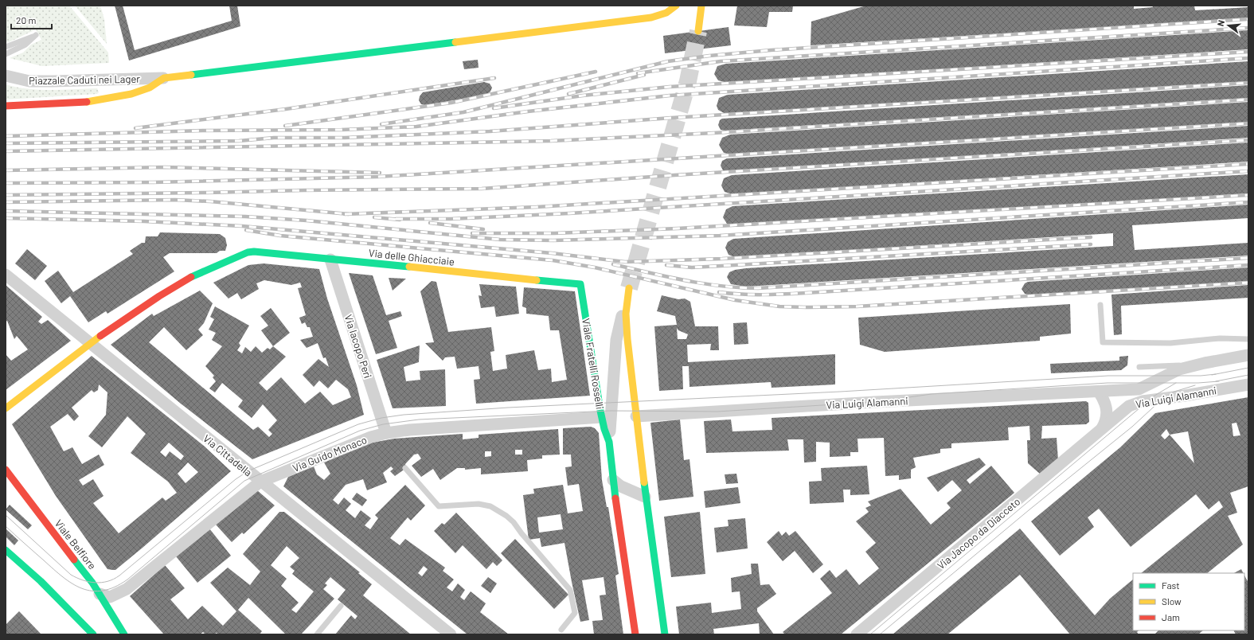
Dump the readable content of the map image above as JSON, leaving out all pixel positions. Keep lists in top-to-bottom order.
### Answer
{
  "streets": {
    "street": [
      "Piazzale Caduti nei Lager",
      "Via delle Ghiacciaie",
      "Via Iacopo Peri",
      "Viale Fratelli Rosselli",
      "Via Luigi Alamanni",
      "Via Guido Monaco",
      "Via Cittadella",
      "Via Jacopo da Diacceto",
      "Viale Belfiore"
    ]
  },
  "crossings": [
    ["Via delle Ghiacciaie", "Via Iacopo Peri"],
    ["Via delle Ghiacciaie", "Viale Fratelli Rosselli"],
    ["Via delle Ghiacciaie", "Via Cittadella"],
    ["Via Iacopo Peri", "Via Guido Monaco"],
    ["Viale Fratelli Rosselli", "Via Guido Monaco"],
    ["Via Luigi Alamanni", "Via Jacopo da Diacceto"],
    ["Via Guido Monaco", "Via Cittadella"],
    ["Via Guido Monaco", "Viale Belfiore"]
  ],
  "legend": ["Fast", "Slow", "Jam"],
  "scale_bar": "20 m",
  "north": "left"
}
